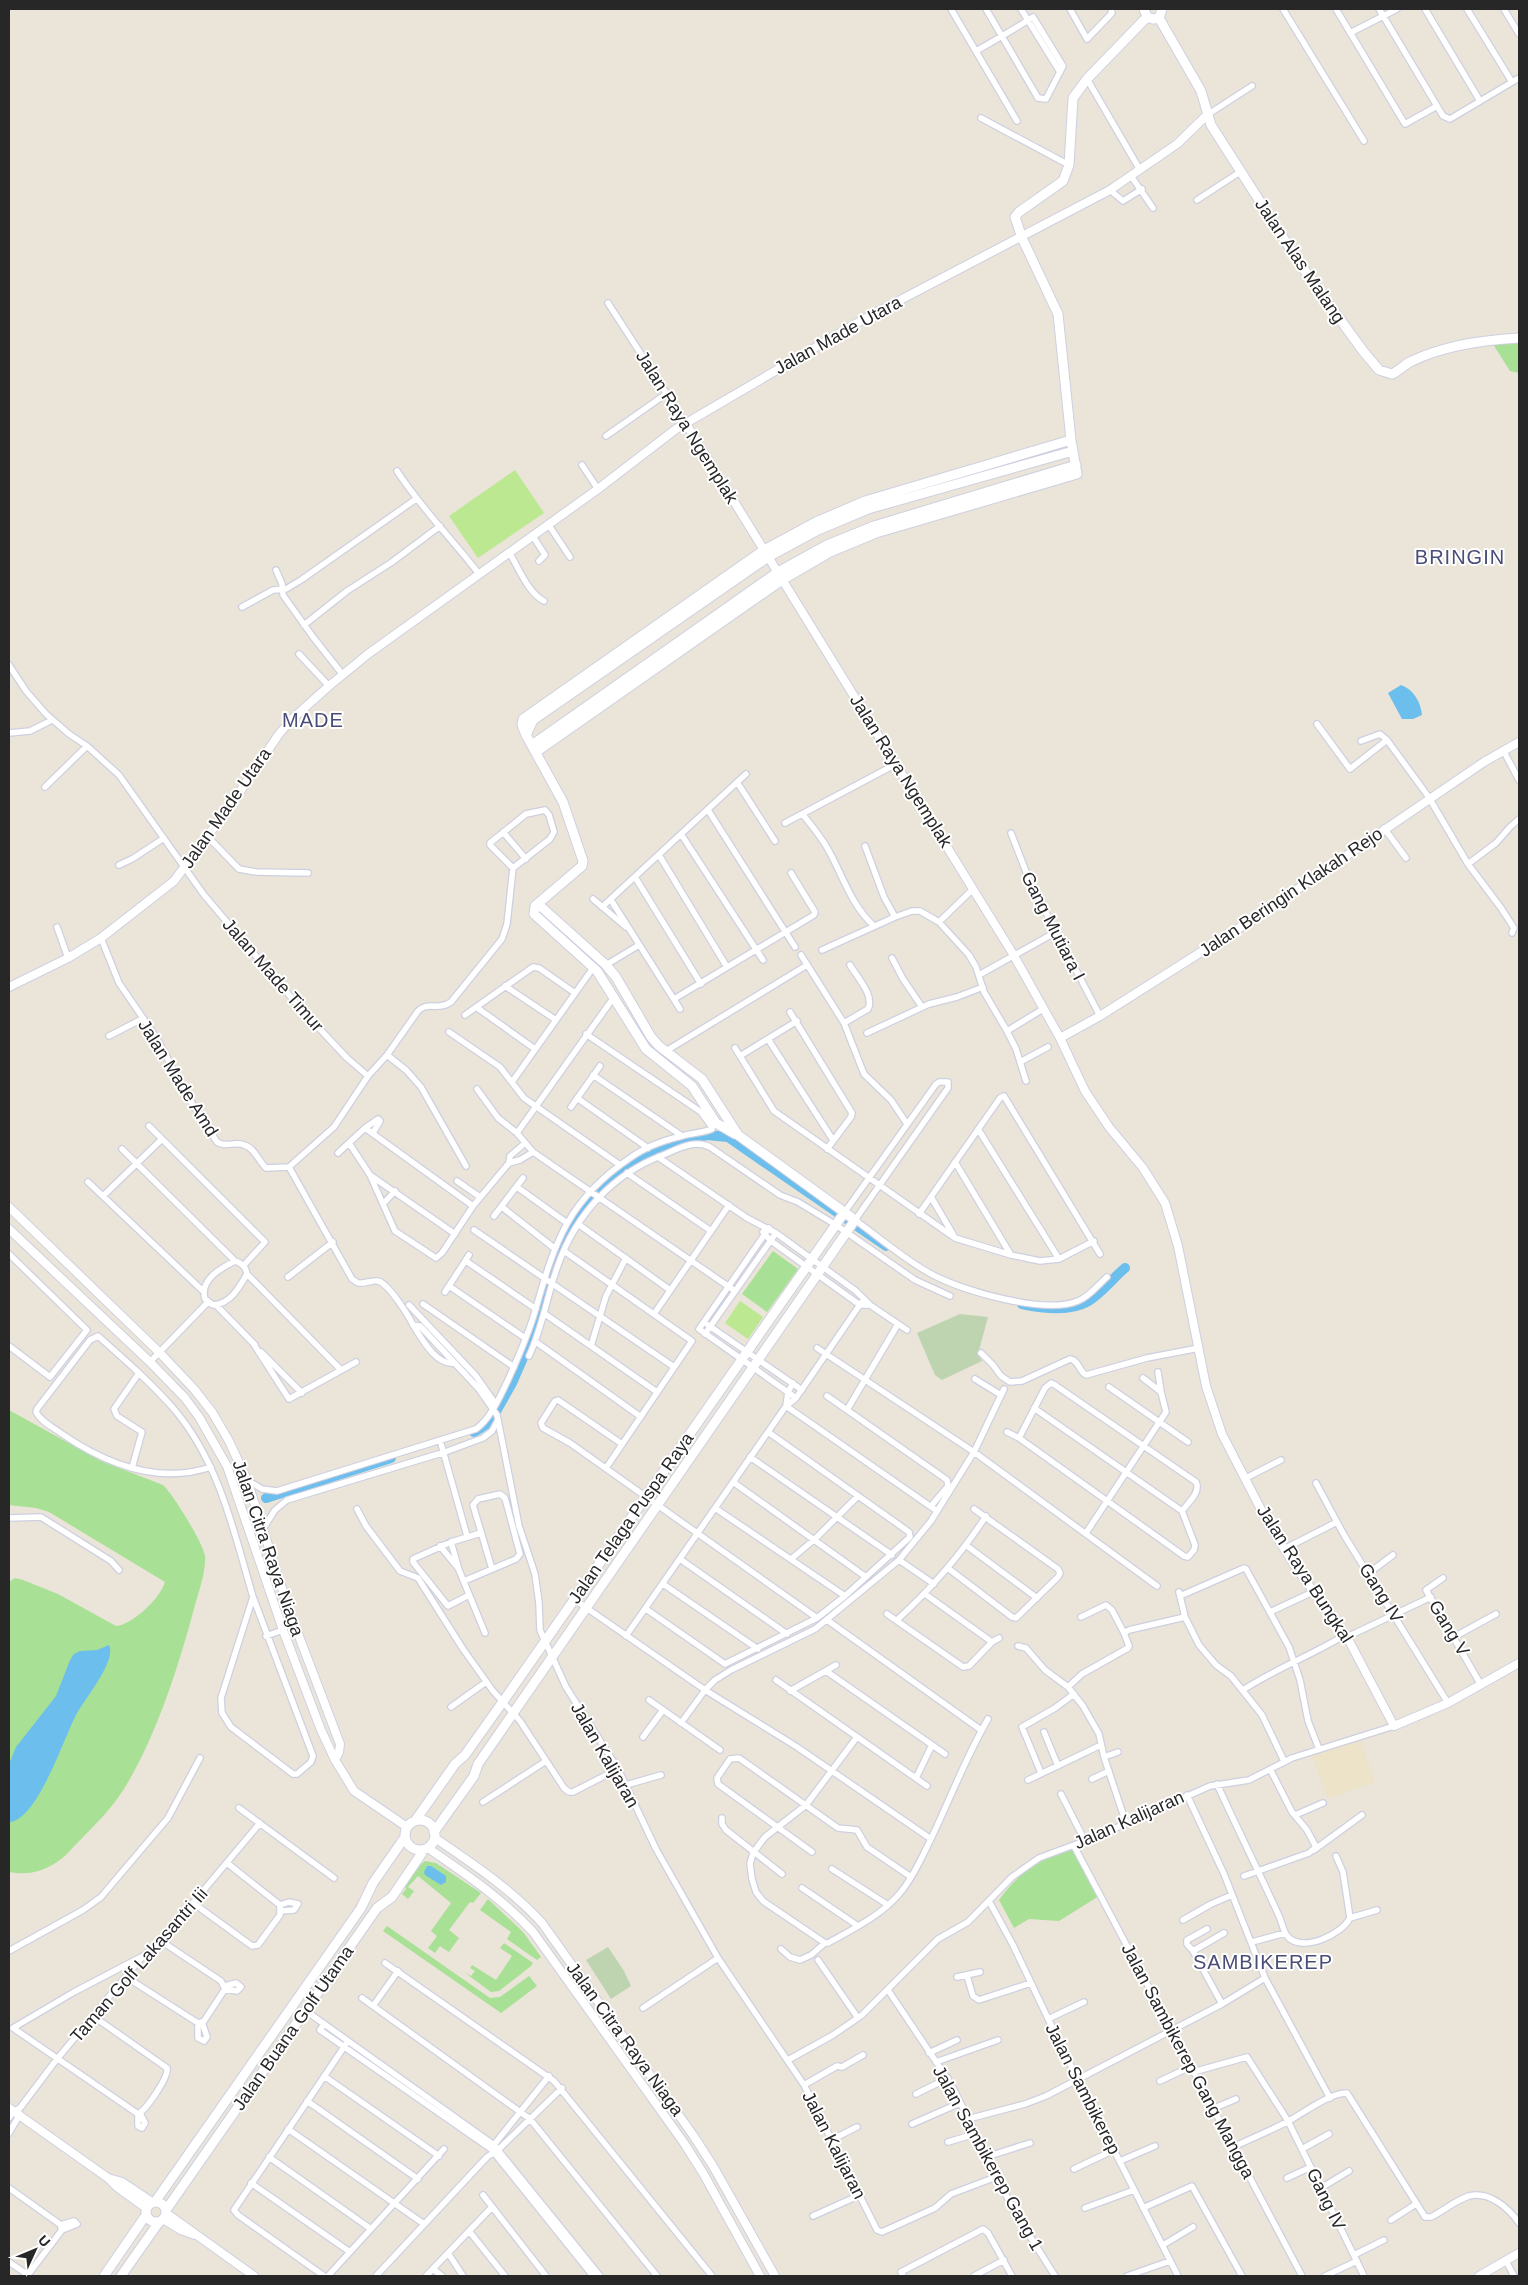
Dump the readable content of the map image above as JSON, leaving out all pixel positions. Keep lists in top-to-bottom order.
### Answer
{
  "streets": {
    "main road": ["Jalan Alas Malang", "Jalan Telaga Puspa Raya", "Jalan Buana Golf Utama"],
    "street": [
      "Jalan Made Utara",
      "Jalan Raya Ngemplak",
      "Jalan Beringin Klakah Rejo",
      "Gang Mutiara I",
      "Jalan Made Timur",
      "Jalan Made Amd",
      "Jalan Citra Raya Niaga",
      "Jalan Raya Bungkal",
      "Gang IV",
      "Gang V",
      "Jalan Kalijaran",
      "Taman Golf Lakasantri Iii",
      "Jalan Sambikerep Gang Mangga",
      "Jalan Sambikerep",
      "Jalan Sambikerep Gang 1"
    ]
  },
  "crossings": [
    ["Jalan Alas Malang", "Jalan Made Utara"],
    ["Jalan Made Utara", "Jalan Raya Ngemplak"],
    ["Jalan Made Utara", "Jalan Made Timur"],
    ["Jalan Made Utara", "Jalan Made Amd"],
    ["Jalan Raya Ngemplak", "Jalan Beringin Klakah Rejo"],
    ["Jalan Raya Ngemplak", "Jalan Raya Bungkal"],
    ["Jalan Beringin Klakah Rejo", "Gang Mutiara I"],
    ["Jalan Telaga Puspa Raya", "Jalan Citra Raya Niaga"],
    ["Jalan Telaga Puspa Raya", "Jalan Kalijaran"],
    ["Jalan Telaga Puspa Raya", "Jalan Buana Golf Utama"],
    ["Jalan Citra Raya Niaga", "Jalan Buana Golf Utama"],
    ["Jalan Raya Bungkal", "Jalan Kalijaran"],
    ["Gang IV", "Jalan Kalijaran"],
    ["Gang IV", "Jalan Sambikerep Gang Mangga"],
    ["Gang V", "Jalan Kalijaran"],
    ["Jalan Kalijaran", "Jalan Sambikerep Gang Mangga"],
    ["Jalan Kalijaran", "Jalan Sambikerep"],
    ["Jalan Kalijaran", "Jalan Sambikerep Gang 1"]
  ],
  "districts": ["BRINGIN", "MADE", "SAMBIKEREP"],
  "north": "top right"
}
